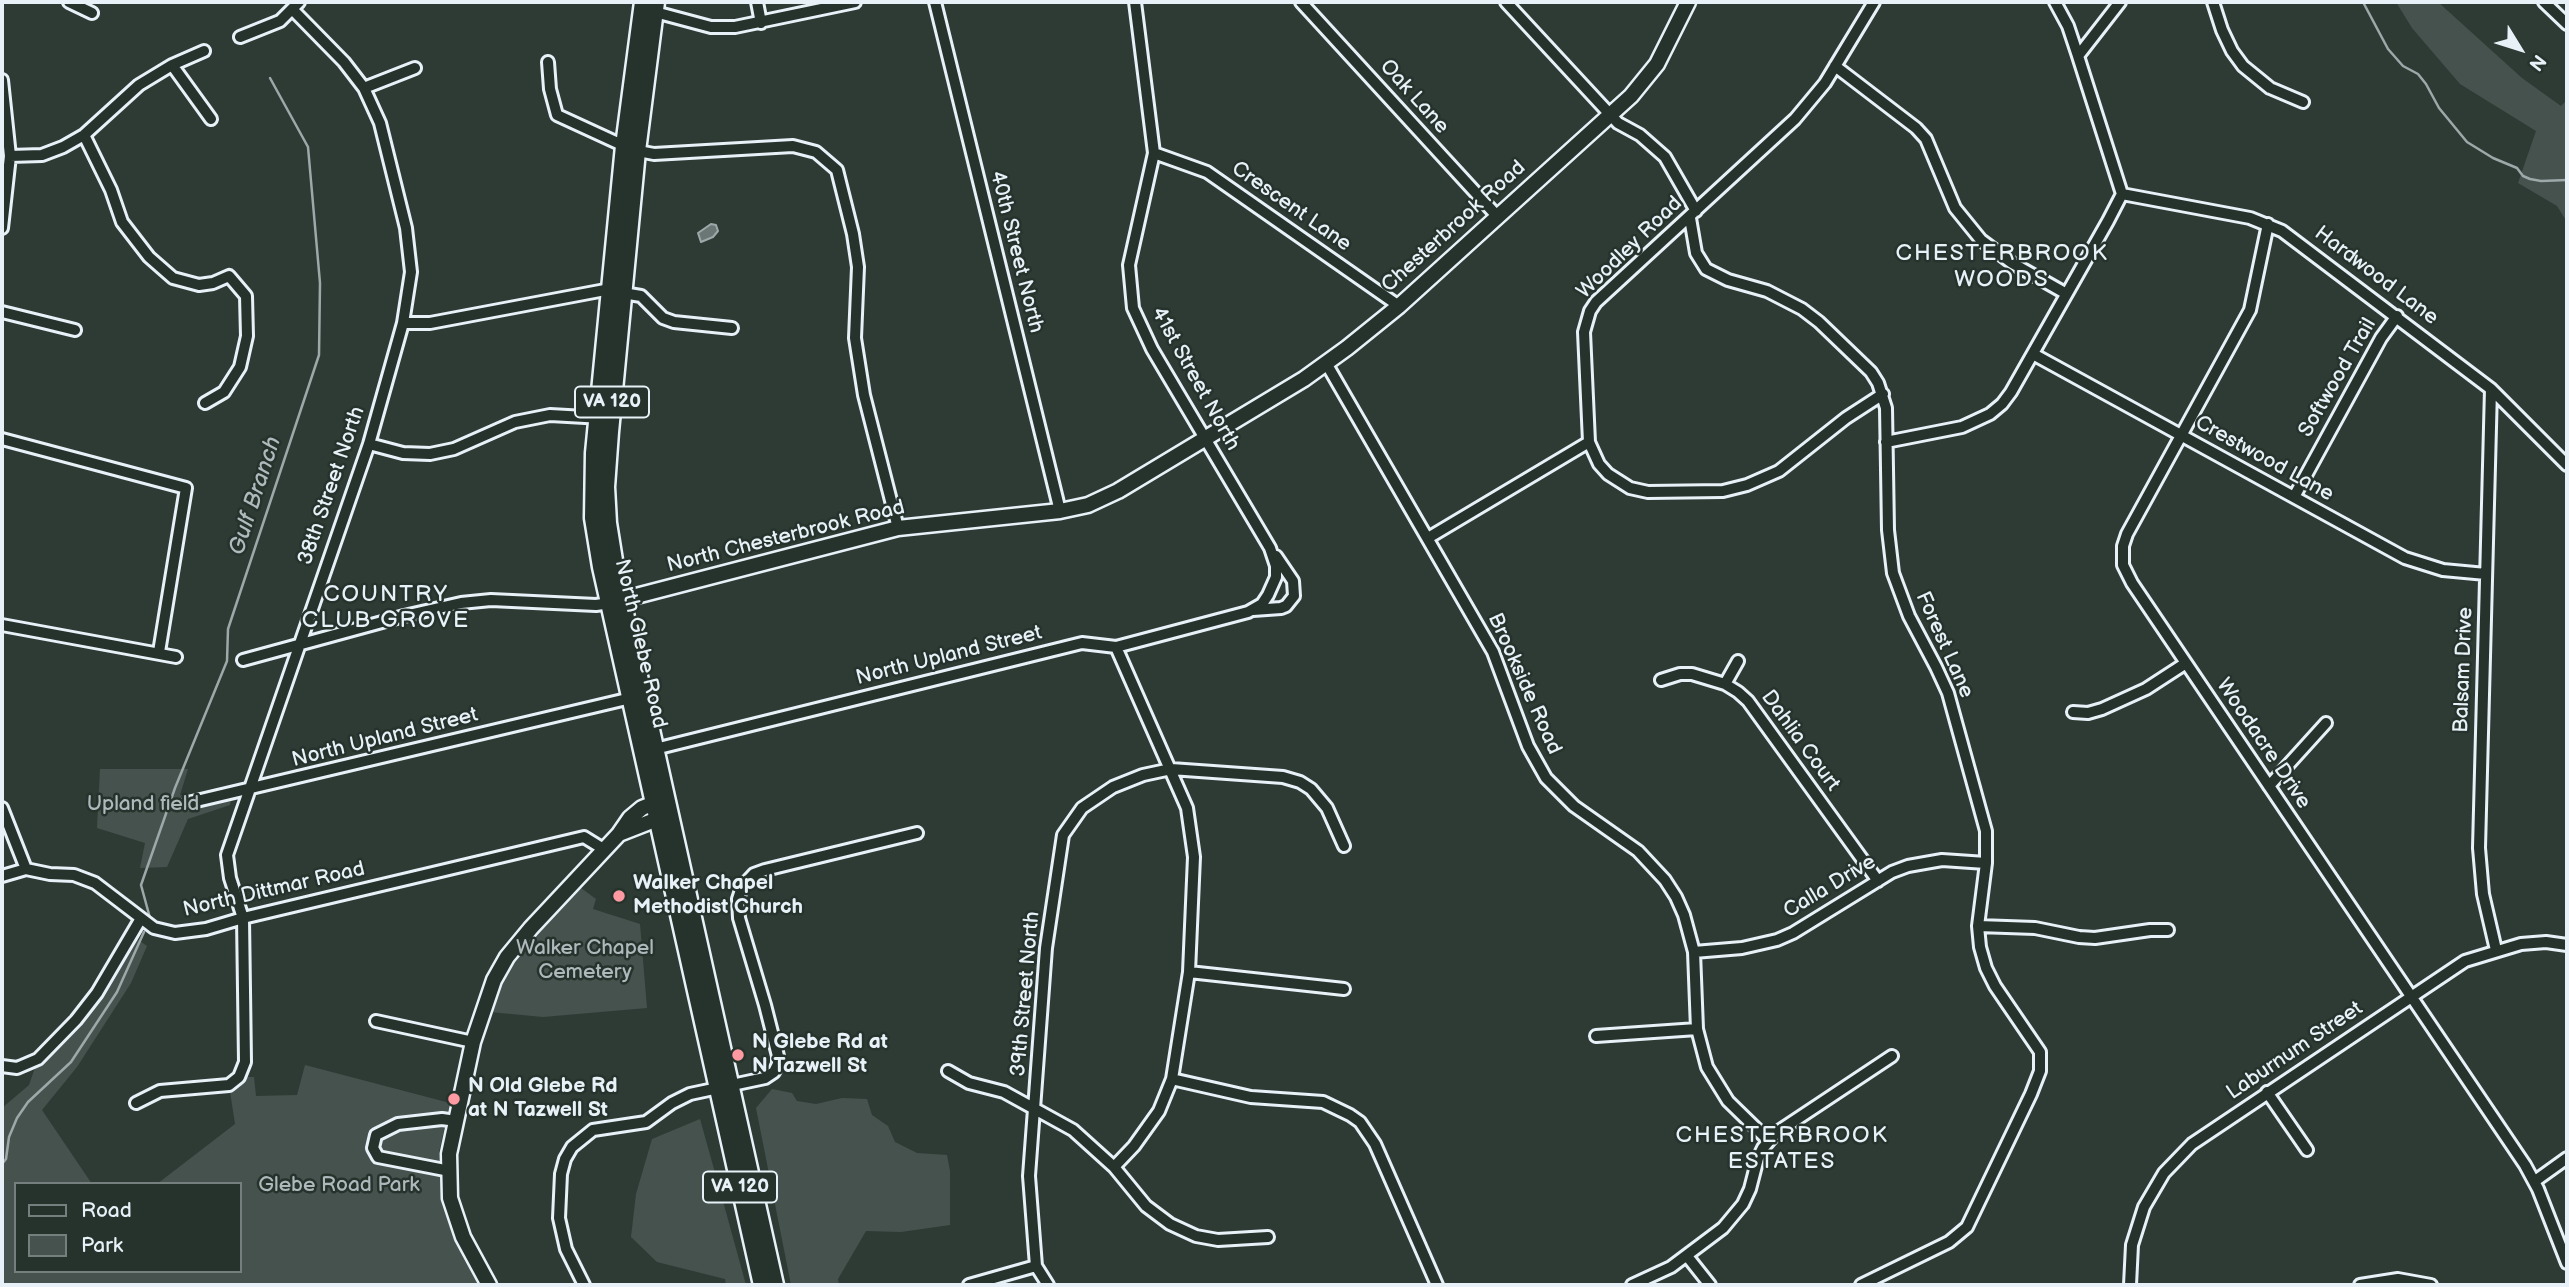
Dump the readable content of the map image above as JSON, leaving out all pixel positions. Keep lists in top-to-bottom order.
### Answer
{
  "streets": {
    "main road": ["VA 120", "North Glebe Road"],
    "street": [
      "Oak Lane",
      "Crescent Lane",
      "Chesterbrook Road",
      "Woodley Road",
      "40th Street North",
      "Hardwood Lane",
      "Softwood Trail",
      "41st Street North",
      "Crestwood Lane",
      "38th Street North",
      "North Chesterbrook Road",
      "Forest Lane",
      "North Upland Street",
      "Balsam Drive",
      "Brookside Road",
      "Dahlia Court",
      "Woodacre Drive",
      "Calla Drive",
      "North Dittmar Road",
      "39th Street North",
      "Laburnum Street"
    ]
  },
  "crossings": [
    ["Oak Lane", "Chesterbrook Road"],
    ["Crescent Lane", "Chesterbrook Road"],
    ["Crescent Lane", "41st Street North"],
    ["Chesterbrook Road", "41st Street North"],
    ["Chesterbrook Road", "North Chesterbrook Road"],
    ["Chesterbrook Road", "Forest Lane"],
    ["Chesterbrook Road", "Brookside Road"],
    ["Woodley Road", "Forest Lane"],
    ["40th Street North", "North Chesterbrook Road"],
    ["Hardwood Lane", "Softwood Trail"],
    ["Hardwood Lane", "Balsam Drive"],
    ["Hardwood Lane", "Woodacre Drive"],
    ["Softwood Trail", "Crestwood Lane"],
    ["41st Street North", "North Chesterbrook Road"],
    ["41st Street North", "North Upland Street"],
    ["Crestwood Lane", "Balsam Drive"],
    ["Crestwood Lane", "Woodacre Drive"],
    ["38th Street North", "North Chesterbrook Road"],
    ["38th Street North", "North Upland Street"],
    ["38th Street North", "North Dittmar Road"],
    ["North Chesterbrook Road", "North Glebe Road"],
    ["North Glebe Road", "North Upland Street"],
    ["Forest Lane", "Calla Drive"],
    ["Balsam Drive", "Laburnum Street"],
    ["Brookside Road", "Calla Drive"],
    ["Dahlia Court", "Calla Drive"],
    ["Woodacre Drive", "Laburnum Street"]
  ],
  "districts": ["CHESTERBROOK WOODS", "COUNTRY CLUB GROVE", "CHESTERBROOK ESTATES"],
  "water": ["Gulf Branch"],
  "parks": ["Upland field", "Walker Chapel Cemetery", "Glebe Road Park"],
  "places": ["Walker Chapel Methodist Church", "N Glebe Rd at N Tazwell St", "N Old Glebe Rd at N Tazwell St"],
  "legend": ["Road", "Park"],
  "north": "bottom right"
}
